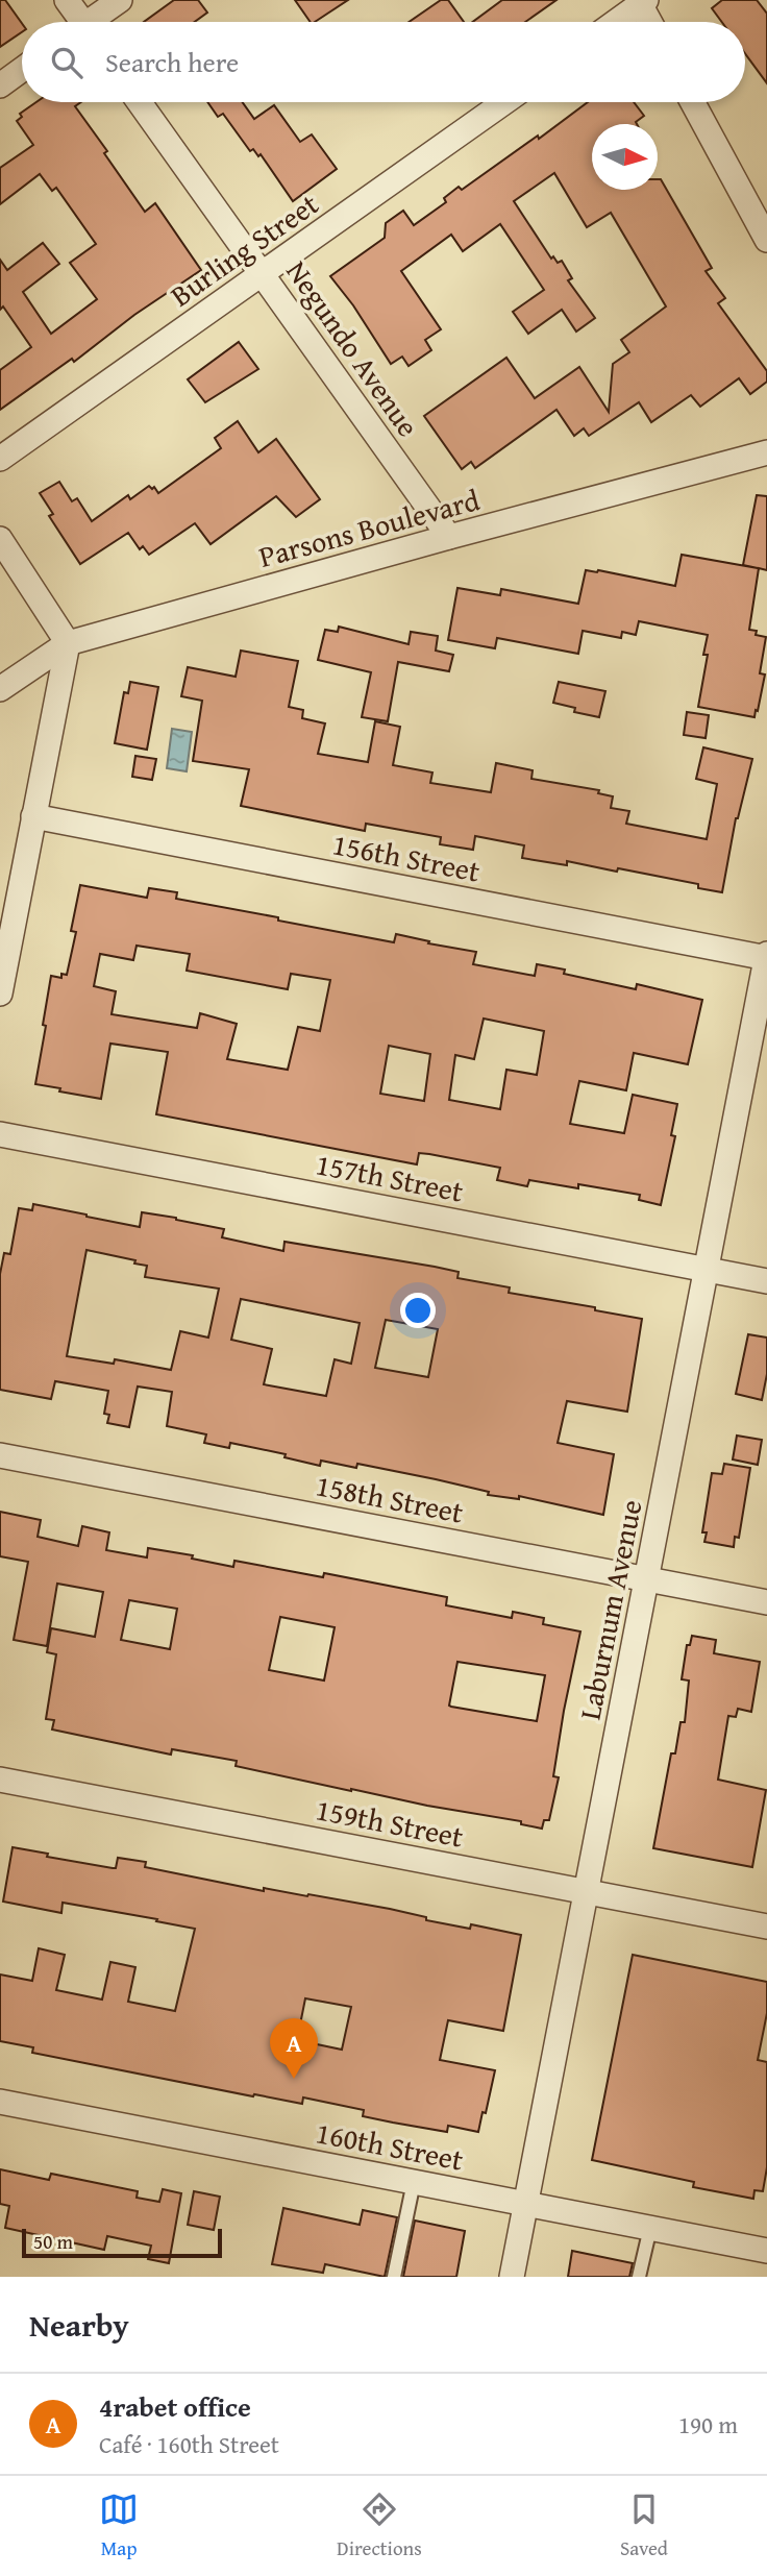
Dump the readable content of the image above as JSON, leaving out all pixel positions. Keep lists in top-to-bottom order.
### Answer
{
  "streets": {
    "street": [
      "Burling Street",
      "Negundo Avenue",
      "Parsons Boulevard",
      "156th Street",
      "157th Street",
      "158th Street",
      "Laburnum Avenue",
      "159th Street",
      "160th Street"
    ]
  },
  "crossings": [
    ["Burling Street", "Negundo Avenue"],
    ["Negundo Avenue", "Parsons Boulevard"],
    ["156th Street", "Laburnum Avenue"],
    ["157th Street", "Laburnum Avenue"],
    ["158th Street", "Laburnum Avenue"],
    ["Laburnum Avenue", "159th Street"],
    ["Laburnum Avenue", "160th Street"]
  ],
  "scale_bar": "50 m",
  "north": "right",
  "page": {
    "search": "Search here",
    "pins": "A",
    "scale": "50 m",
    "heading": "Nearby",
    "list": [
      {
        "mark": "A",
        "name": "4rabet office",
        "note": "Café · 160th Street",
        "value": "190 m"
      }
    ],
    "nav": ["Map", "Directions", "Saved"]
  }
}
